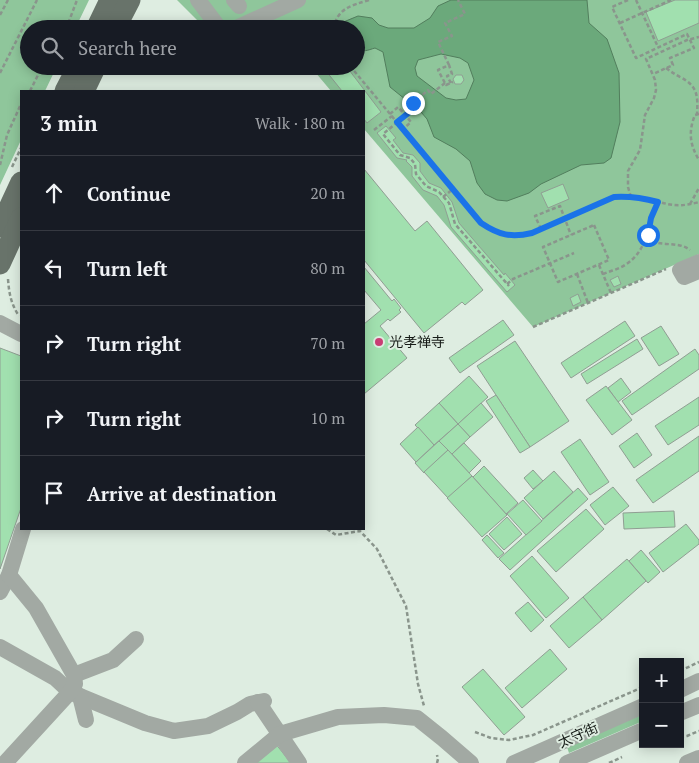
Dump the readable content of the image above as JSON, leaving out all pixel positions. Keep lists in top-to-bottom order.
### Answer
{
  "streets": {
    "street": ["太守街"]
  },
  "places": ["光孝禅寺"],
  "page": {
    "search": "Search here",
    "heading": ["3 min", "Walk · 180 m"],
    "list": [
      ["Continue", "20 m"],
      ["Turn left", "80 m"],
      ["Turn right", "70 m"],
      ["Turn right", "10 m"],
      "Arrive at destination"
    ],
    "map_buttons": ["+", "−"]
  }
}
